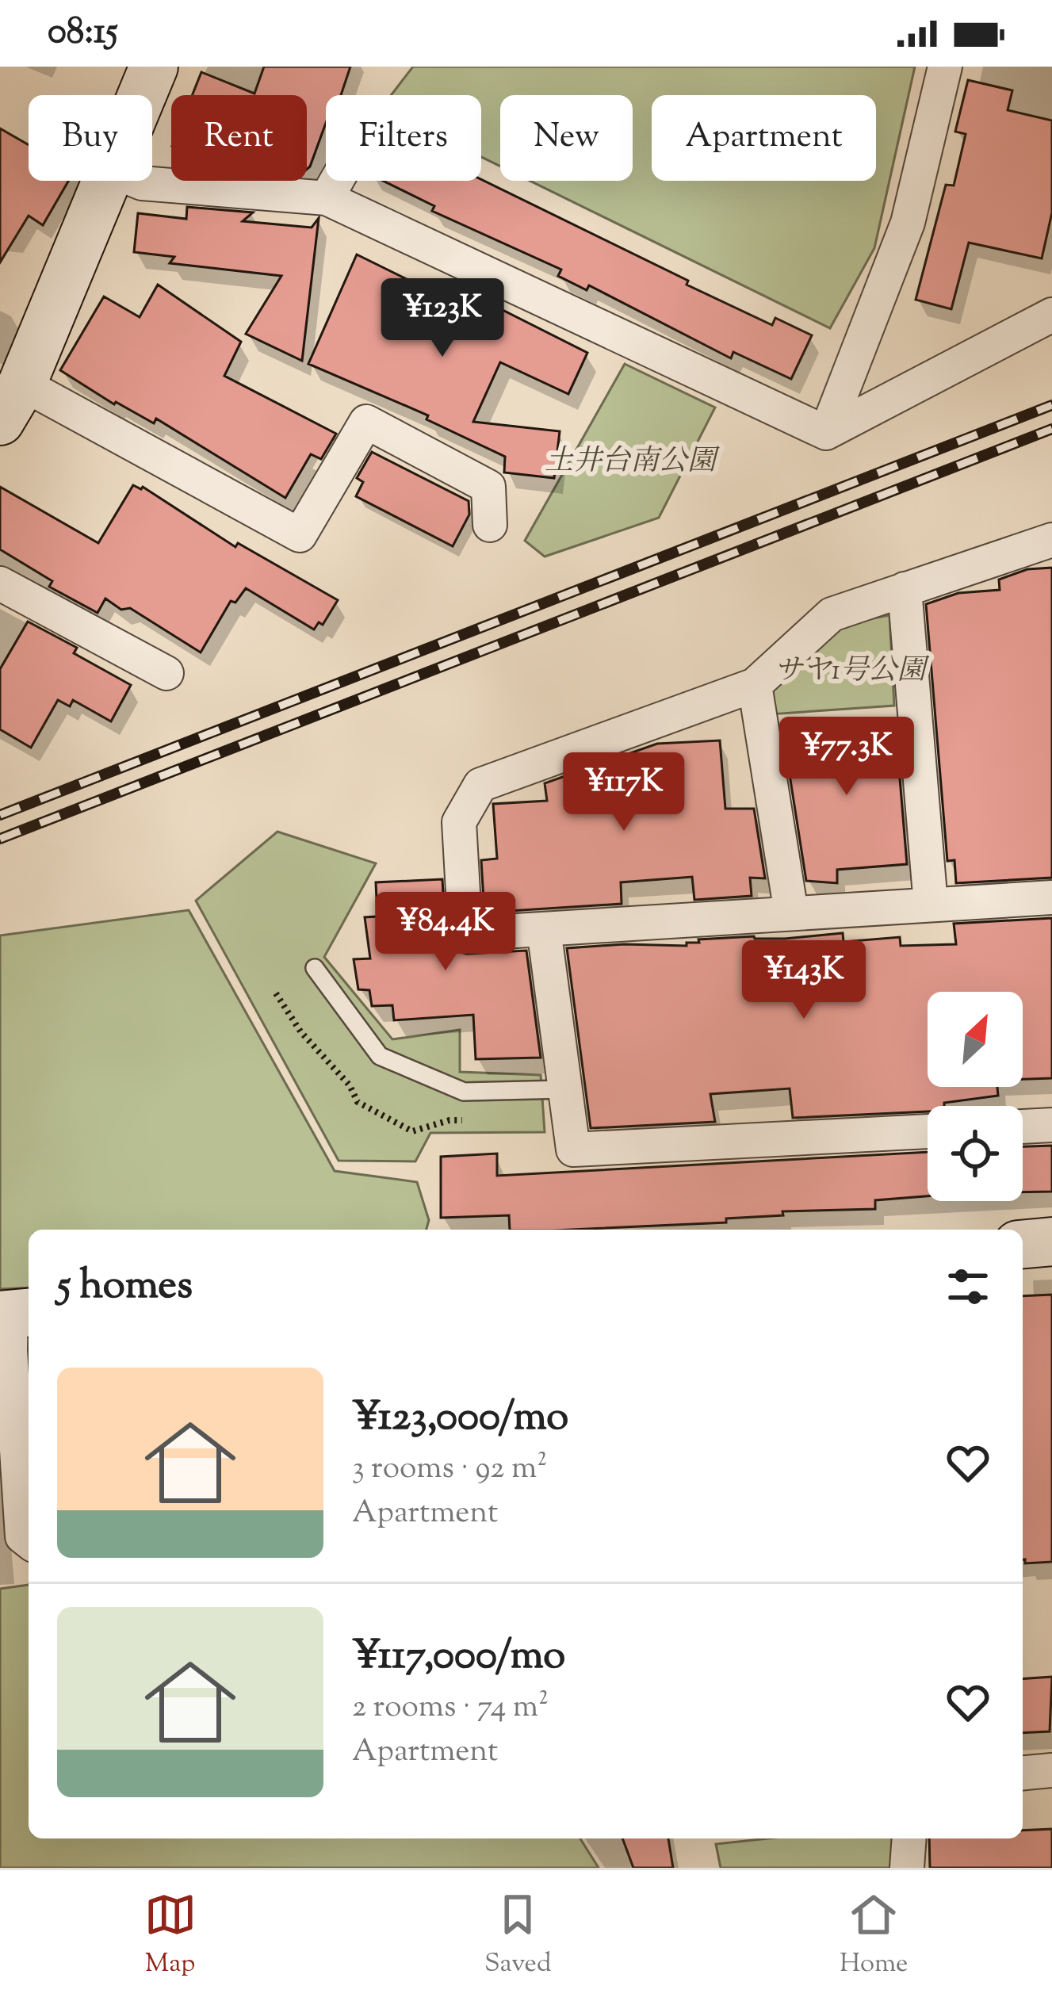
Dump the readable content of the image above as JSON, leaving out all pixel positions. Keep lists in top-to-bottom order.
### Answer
{
  "parks": ["土井台南公園", "サヤ1号公園"],
  "north": "top right",
  "page": {
    "status": "08:15",
    "chip": [
      "Buy",
      "Rent",
      "Filters",
      "New",
      "Apartment"
    ],
    "price": [
      "¥123K",
      "¥77.3K",
      "¥117K",
      "¥84.4K",
      "¥143K"
    ],
    "heading": "5 homes",
    "list": [
      {
        "name": "¥123,000/mo",
        "note": "3 rooms · 92 m² · Apartment"
      },
      {
        "name": "¥117,000/mo",
        "note": "2 rooms · 74 m² · Apartment"
      }
    ],
    "tabs": ["Map", "Saved", "Home"]
  }
}
